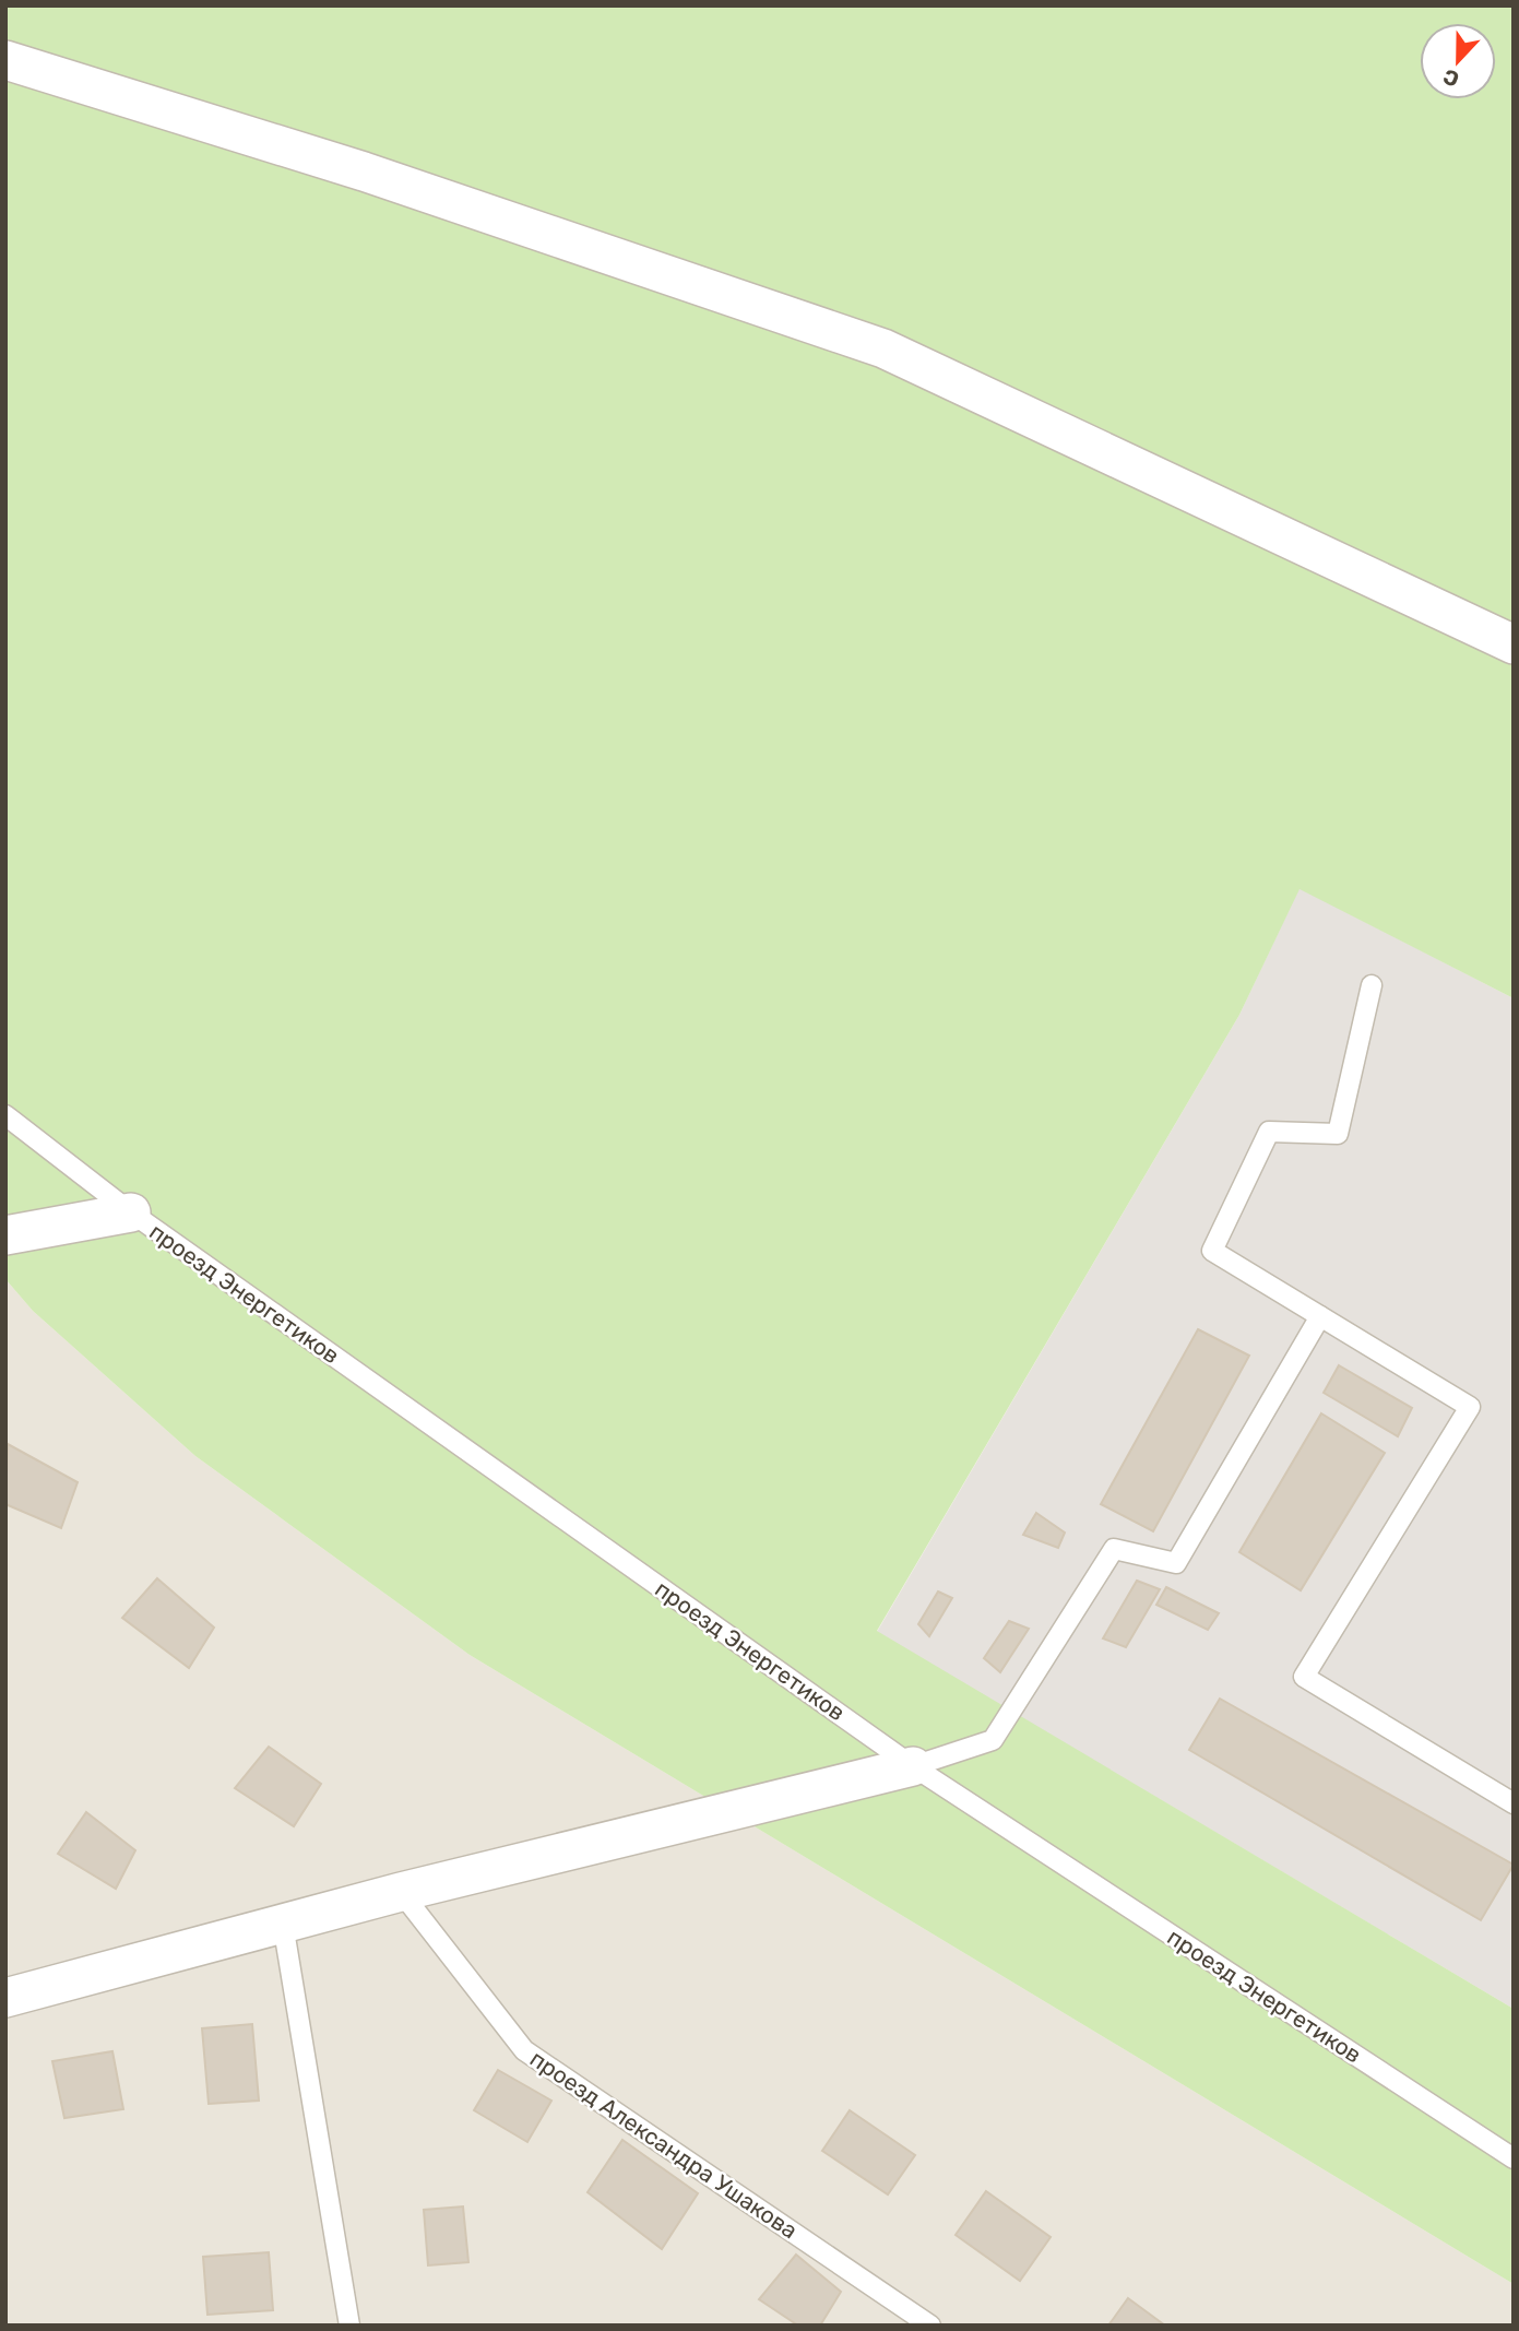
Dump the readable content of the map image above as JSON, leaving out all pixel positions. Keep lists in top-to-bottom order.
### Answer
{
  "streets": {
    "lane": ["проезд Энергетиков", "проезд Александра Ушакова"]
  },
  "north": "bottom"
}
